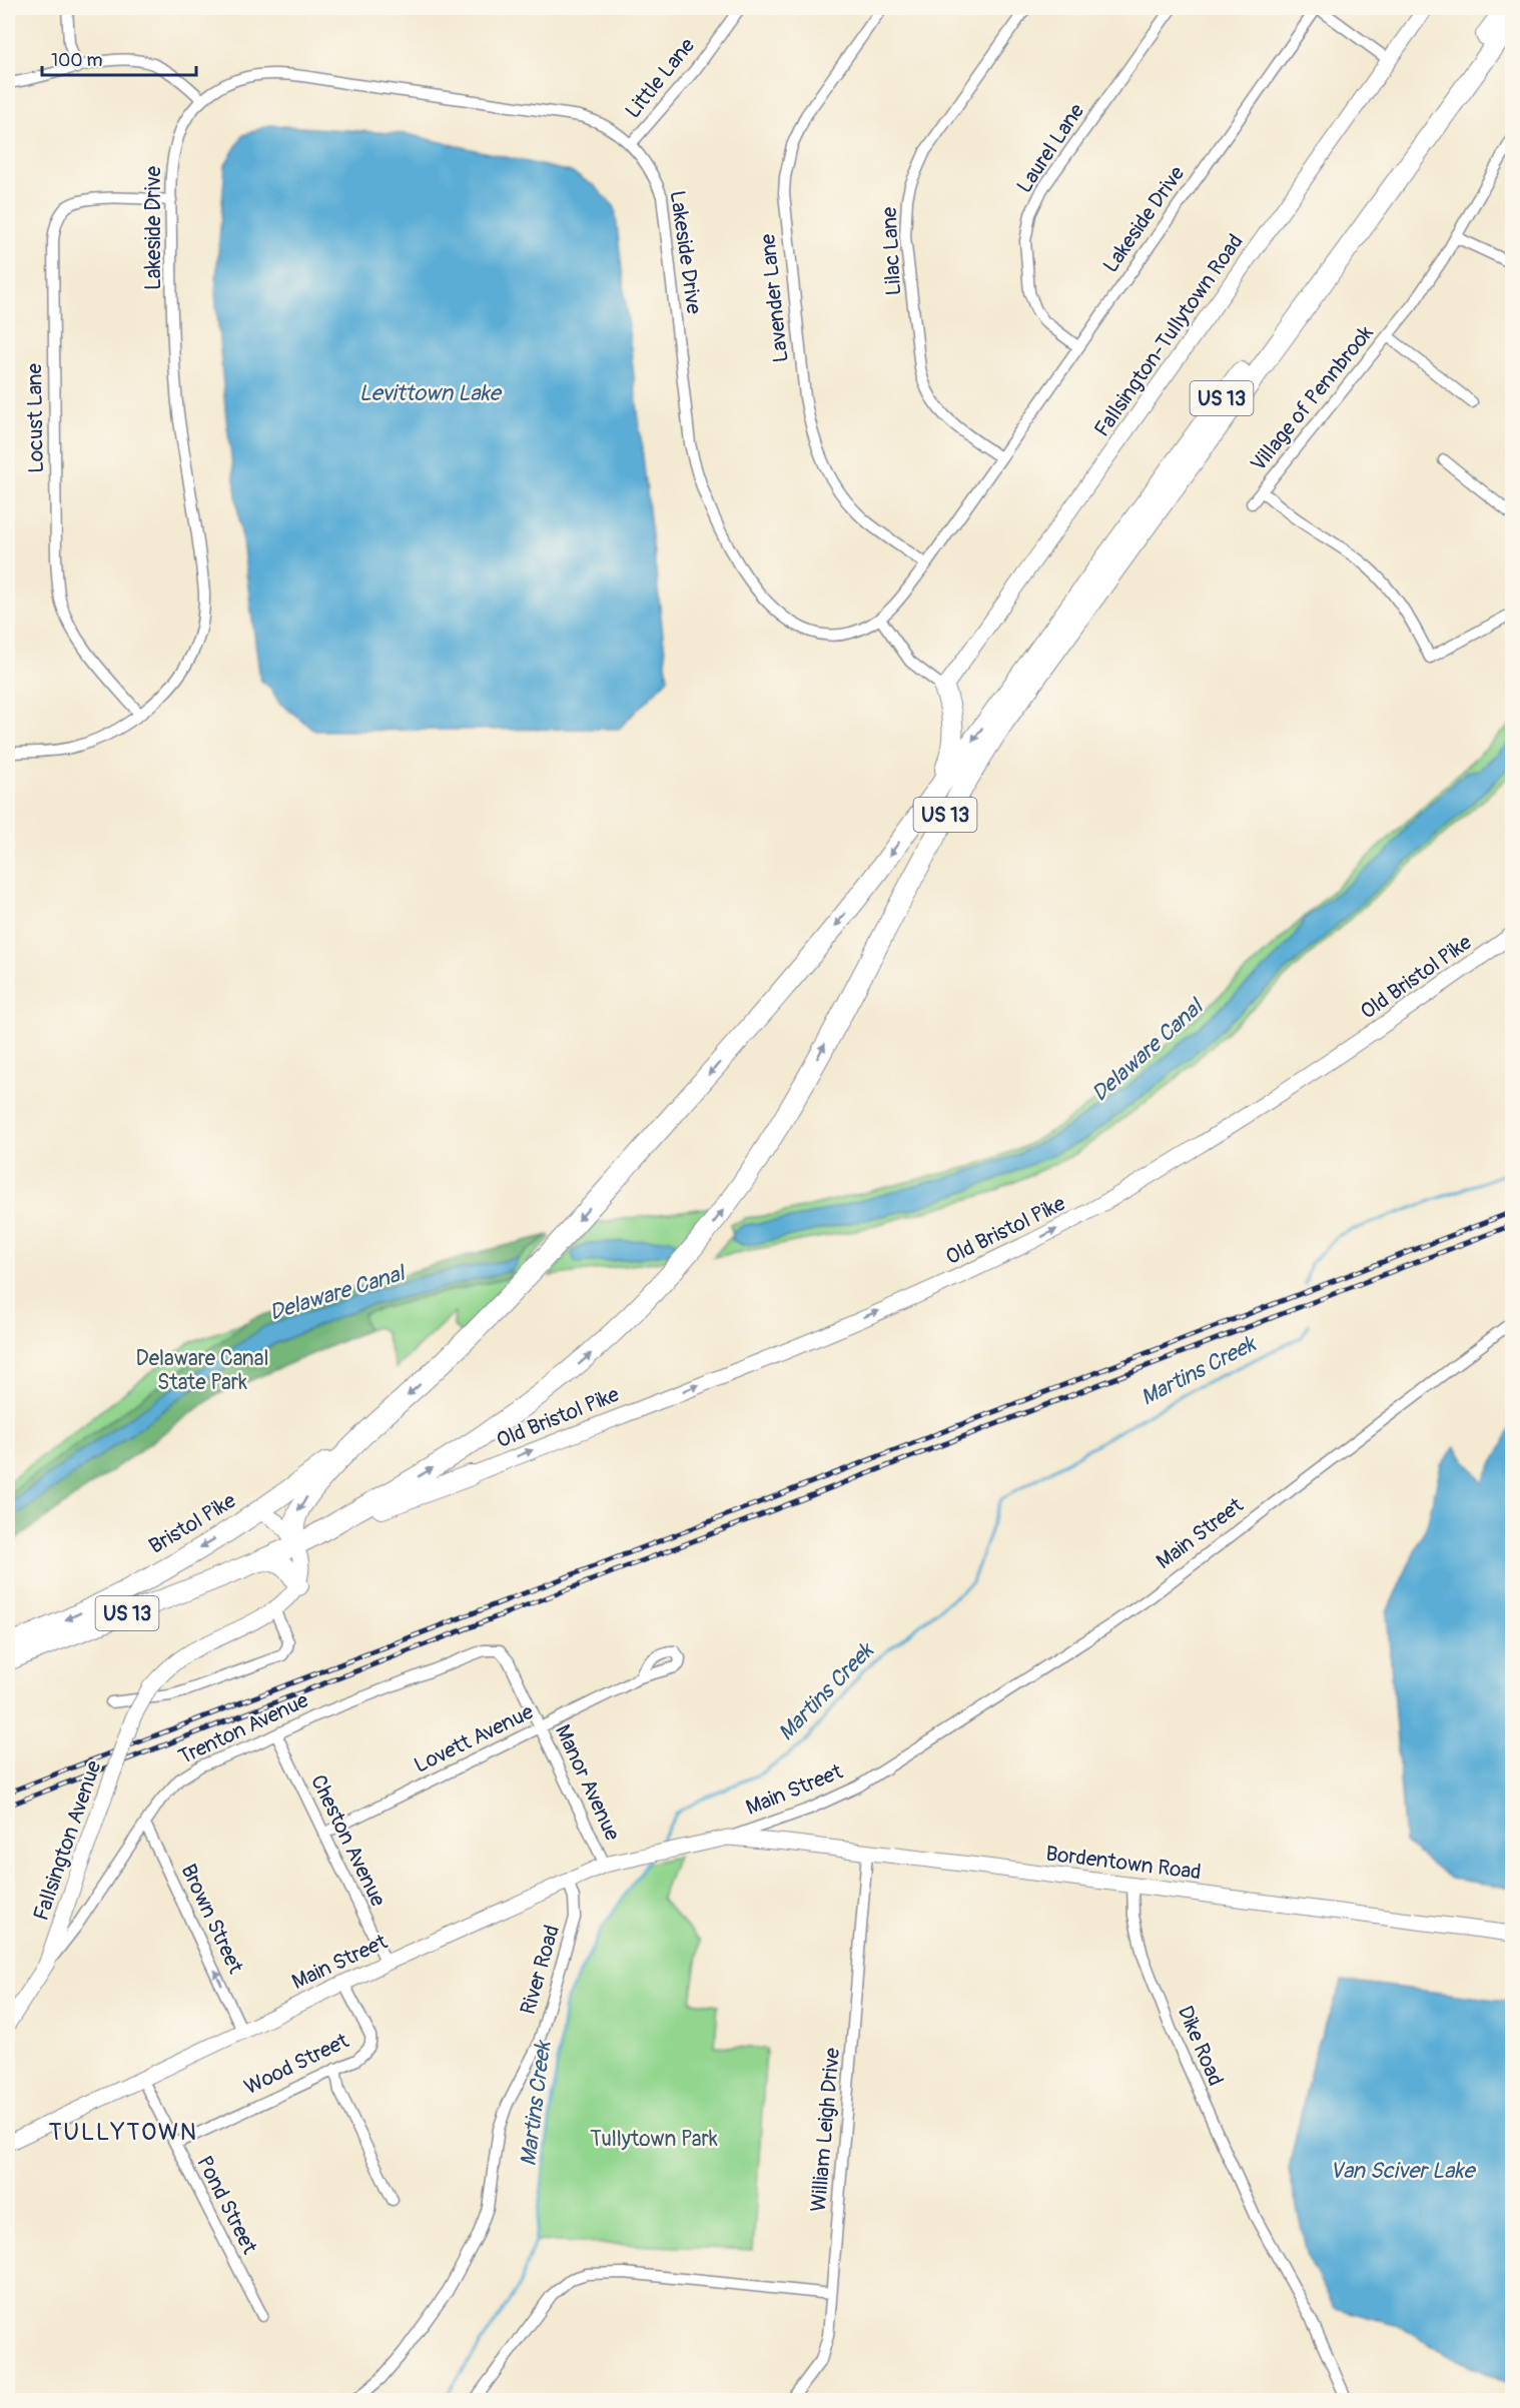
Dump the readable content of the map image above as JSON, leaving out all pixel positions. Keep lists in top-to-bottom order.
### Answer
{
  "streets": {
    "highway": ["US 13", "Bristol Pike"],
    "main road": [
      "Fallsington-Tullytown Road",
      "Old Bristol Pike",
      "Main Street",
      "Fallsington Avenue",
      "Bordentown Road"
    ],
    "street": [
      "Little Lane",
      "Laurel Lane",
      "Lakeside Drive",
      "Lilac Lane",
      "Lavender Lane",
      "Village of Pennbrook",
      "Locust Lane",
      "Trenton Avenue",
      "Lovett Avenue",
      "Manor Avenue",
      "Cheston Avenue",
      "Brown Street",
      "River Road",
      "Dike Road",
      "Wood Street",
      "William Leigh Drive",
      "Pond Street"
    ]
  },
  "crossings": [
    ["Little Lane", "Lakeside Drive"],
    ["Laurel Lane", "Lakeside Drive"],
    ["Lakeside Drive", "Lilac Lane"],
    ["Lakeside Drive", "Lavender Lane"],
    ["Lakeside Drive", "Locust Lane"],
    ["US 13", "Bristol Pike"],
    ["Main Street", "Manor Avenue"],
    ["Main Street", "Cheston Avenue"],
    ["Main Street", "Bordentown Road"],
    ["Main Street", "Brown Street"],
    ["Main Street", "River Road"],
    ["Main Street", "Wood Street"],
    ["Main Street", "Pond Street"],
    ["Trenton Avenue", "Manor Avenue"],
    ["Trenton Avenue", "Fallsington Avenue"],
    ["Trenton Avenue", "Cheston Avenue"],
    ["Trenton Avenue", "Brown Street"],
    ["Lovett Avenue", "Manor Avenue"],
    ["Lovett Avenue", "Cheston Avenue"],
    ["Bordentown Road", "Dike Road"],
    ["Bordentown Road", "William Leigh Drive"],
    ["Wood Street", "Pond Street"]
  ],
  "one_way": ["Old Bristol Pike", "Brown Street"],
  "districts": ["TULLYTOWN"],
  "water": [
    "Levittown Lake",
    "Delaware Canal",
    "Martins Creek",
    "Van Sciver Lake"
  ],
  "parks": ["Delaware Canal State Park", "Tullytown Park"],
  "scale_bar": "100 m"
}
